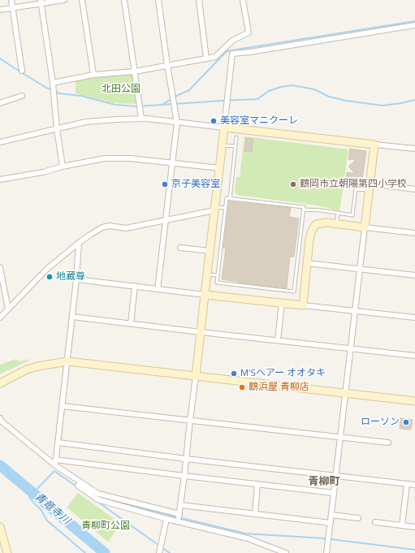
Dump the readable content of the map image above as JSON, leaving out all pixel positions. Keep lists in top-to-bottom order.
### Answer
{
  "districts": ["青柳町"],
  "water": ["青竜寺川"],
  "parks": ["北田公園", "青柳町公園"],
  "places": [
    "美容室マニクーレ",
    "京子美容室",
    "鶴岡市立朝陽第四小学校",
    "地蔵尊",
    "M'Sヘアー オオタキ",
    "鶴浜屋 青柳店",
    "ローソン"
  ]
}
